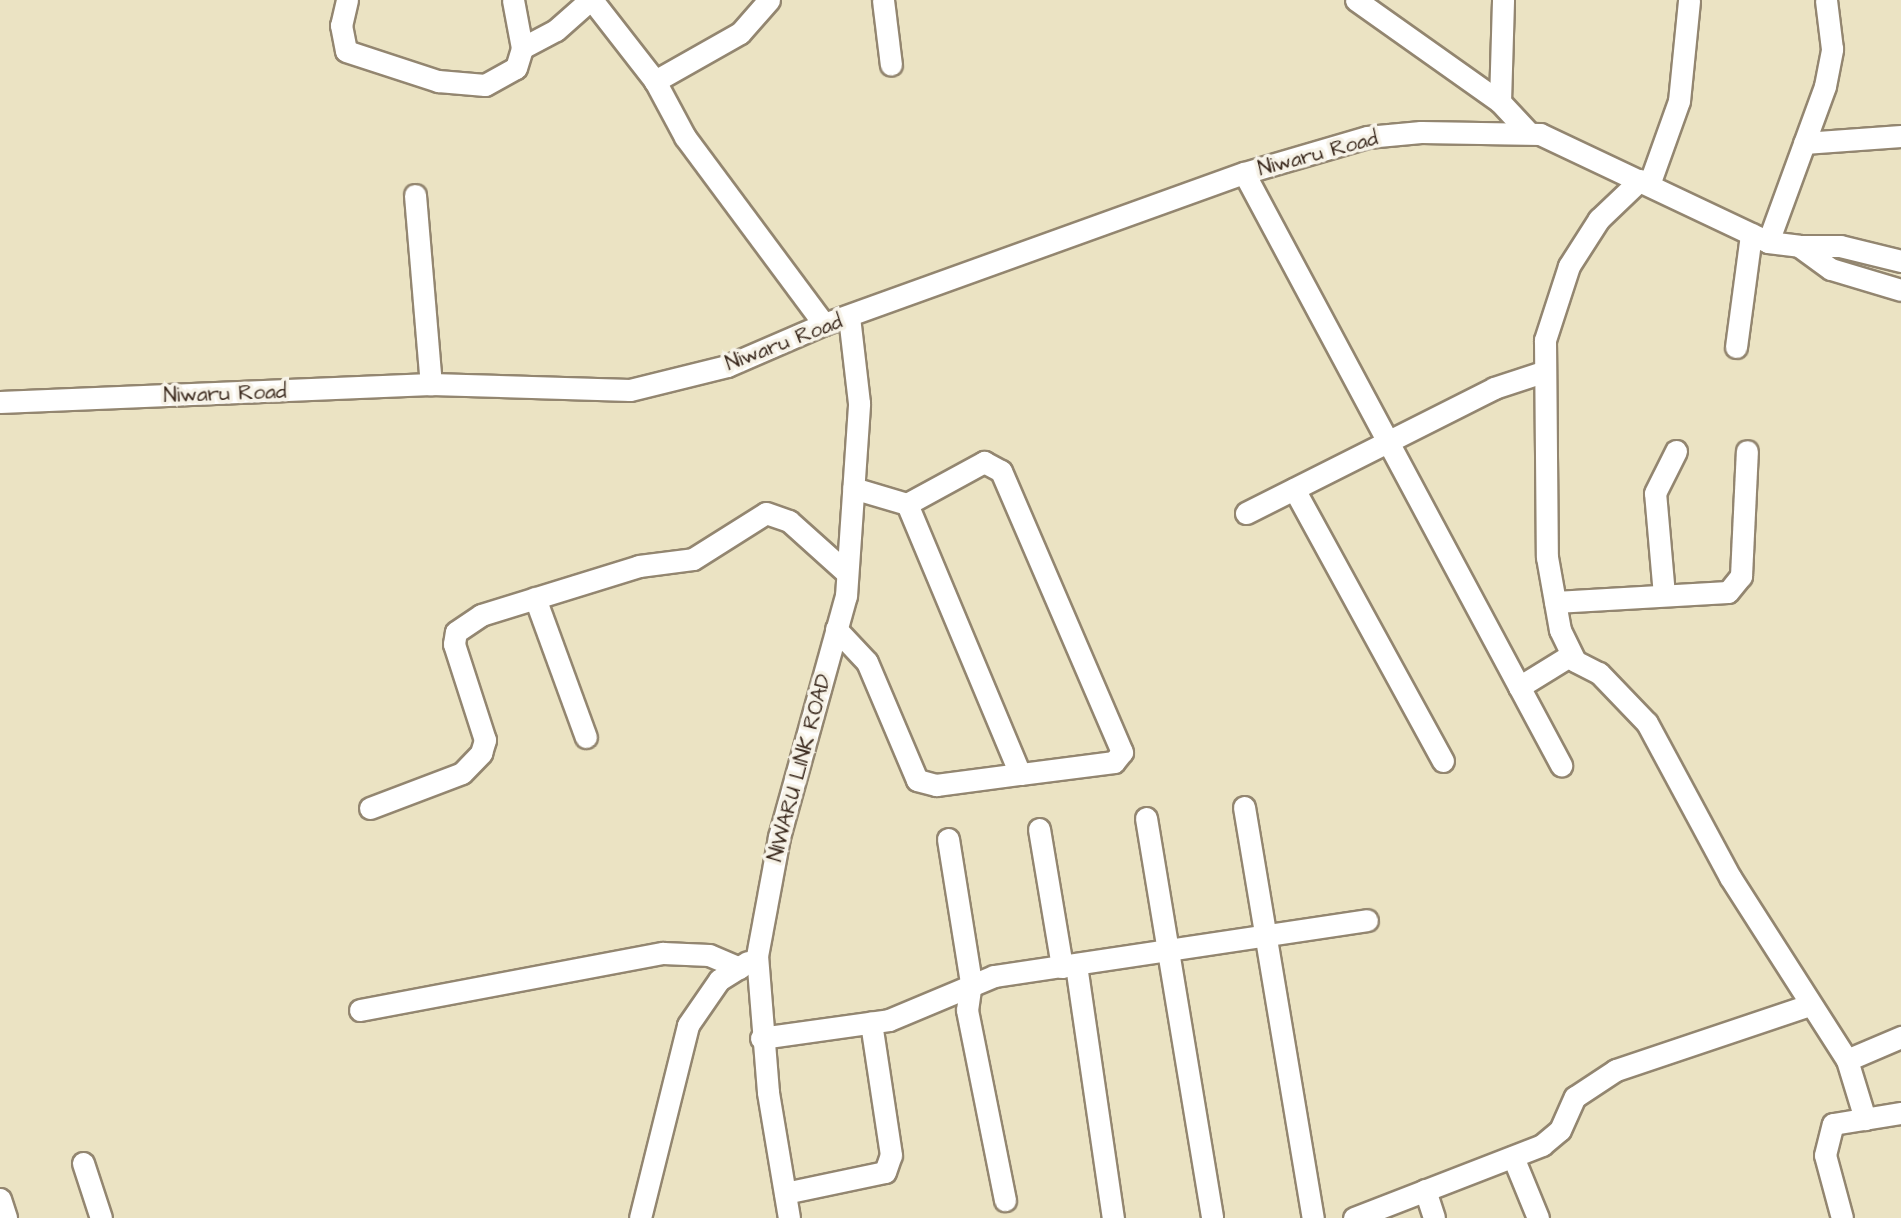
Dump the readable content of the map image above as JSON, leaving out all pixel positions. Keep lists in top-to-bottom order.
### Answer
{
  "streets": {
    "street": ["Niwaru Road", "NIWARU LINK ROAD"]
  },
  "crossings": [
    ["Niwaru Road", "NIWARU LINK ROAD"]
  ]
}
